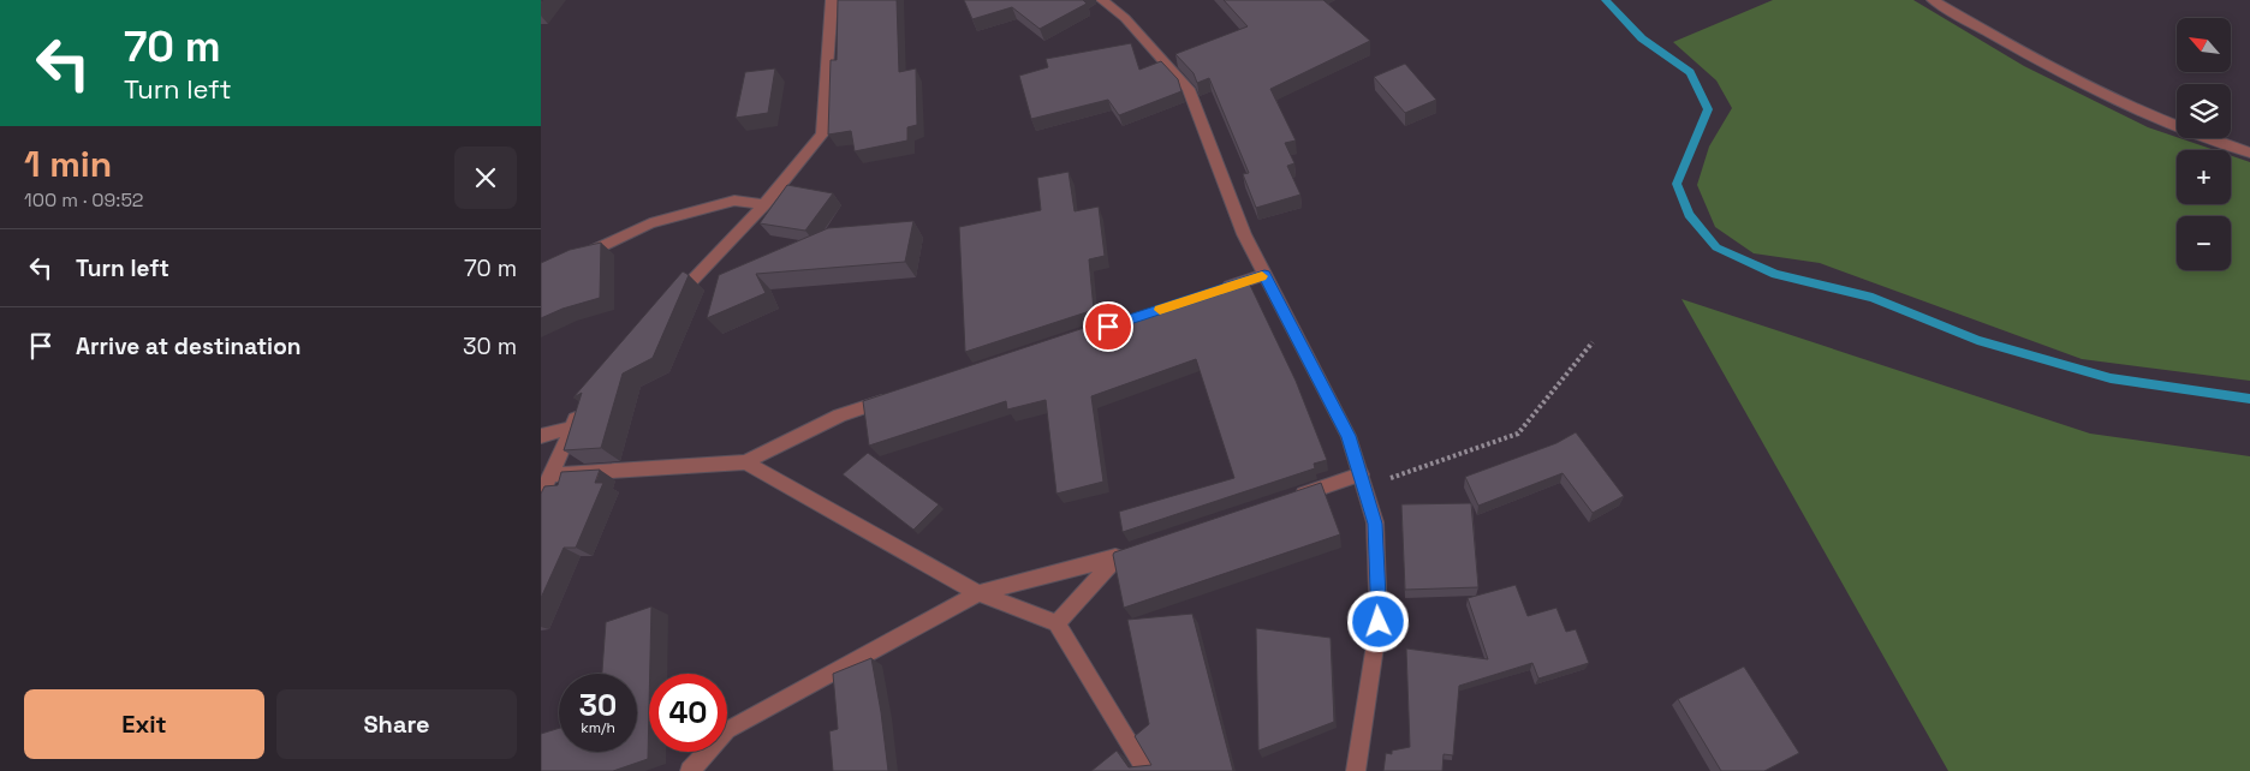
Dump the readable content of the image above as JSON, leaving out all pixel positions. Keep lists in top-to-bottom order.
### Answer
{
  "north": "top left",
  "page": {
    "turn": ["70 m", "Turn left"],
    "map_buttons": ["+", "−"],
    "heading": ["1 min", "100 m · 09:52"],
    "list": [
      {
        "name": "Turn left",
        "value": "70 m"
      },
      {
        "name": "Arrive at destination",
        "value": "30 m"
      }
    ],
    "speed": "30 km/h",
    "limit": "40",
    "buttons": ["Exit", "Share"]
  }
}
